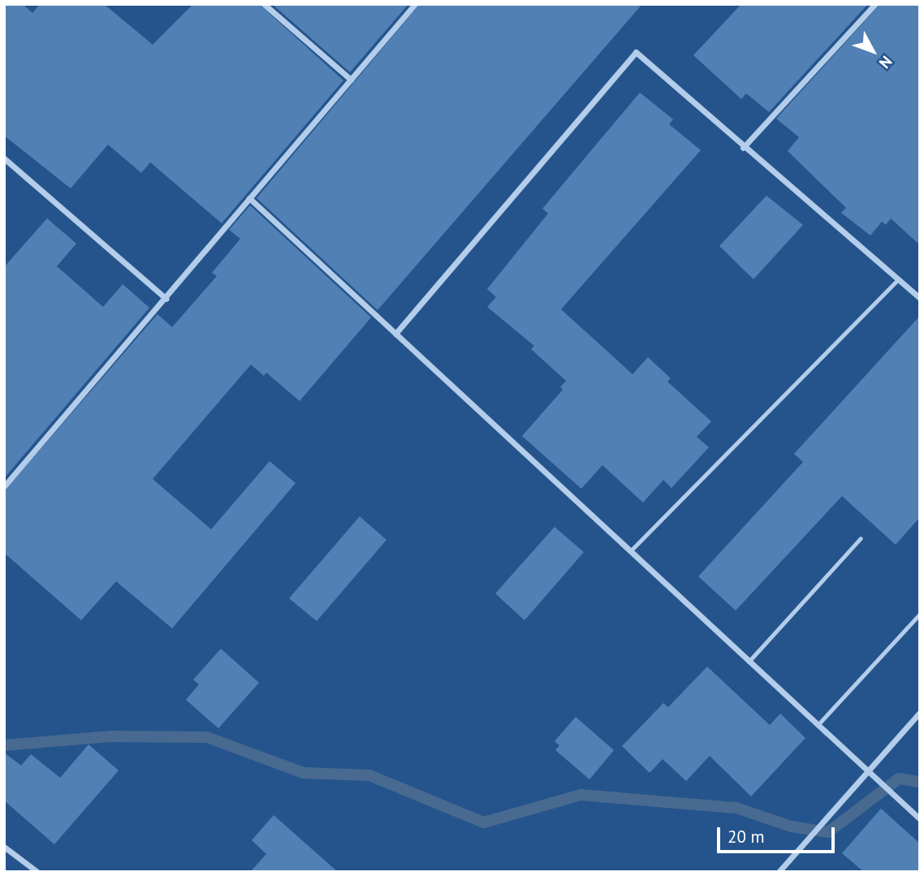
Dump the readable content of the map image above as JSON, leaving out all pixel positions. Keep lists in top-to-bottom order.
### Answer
{
  "scale_bar": "20 m",
  "north": "bottom right"
}
